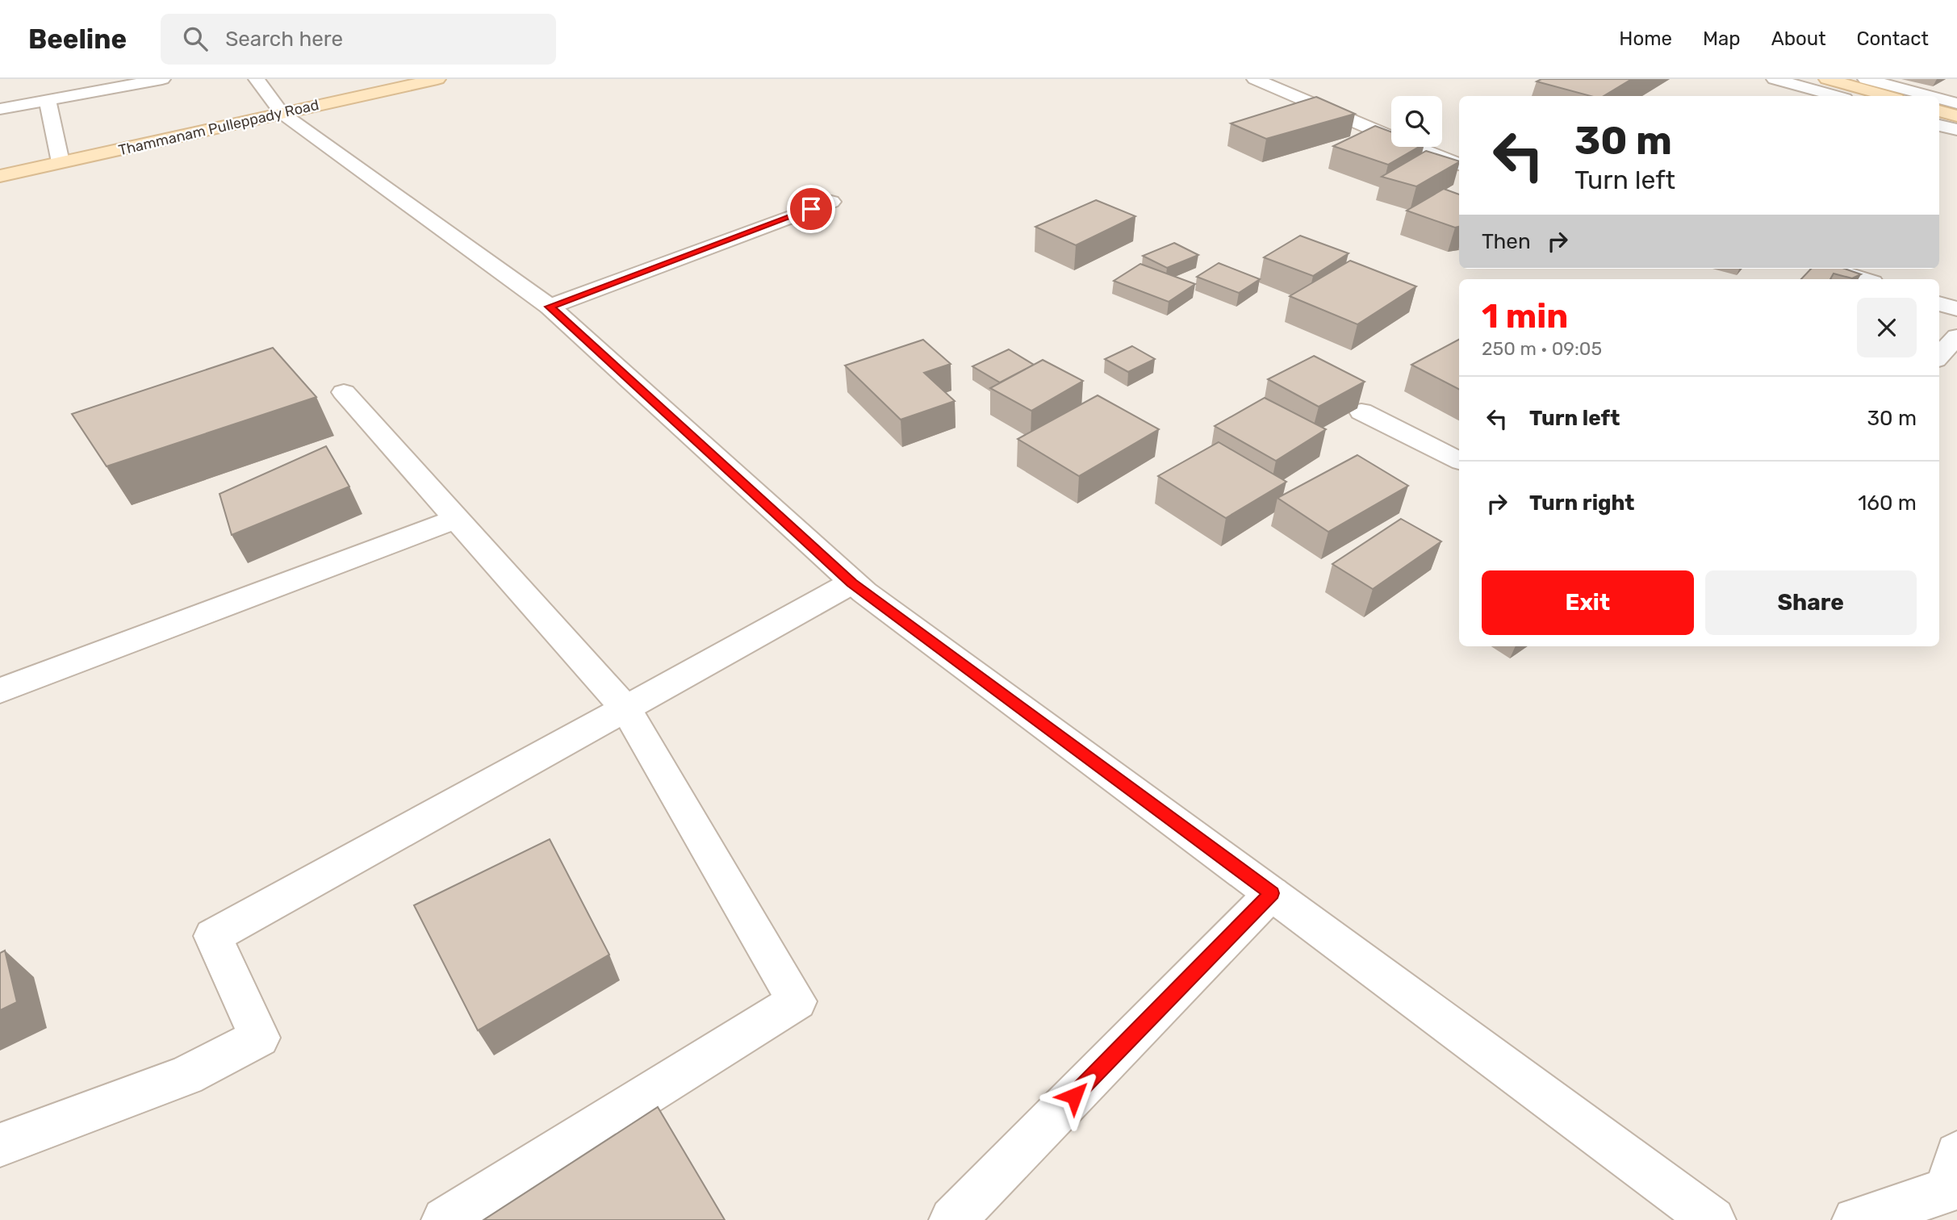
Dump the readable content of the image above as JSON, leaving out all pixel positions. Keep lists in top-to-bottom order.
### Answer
{
  "streets": {
    "main road": ["Thammanam Pulleppady Road"]
  },
  "page": {
    "header": "Beeline",
    "search": "Search here",
    "nav": [
      "Home",
      "Map",
      "About",
      "Contact"
    ],
    "turn": ["30 m", "Turn left"],
    "then": "Then",
    "heading": ["1 min", "250 m · 09:05"],
    "list": [
      {
        "name": "Turn left",
        "value": "30 m"
      },
      {
        "name": "Turn right",
        "value": "160 m"
      }
    ],
    "buttons": ["Exit", "Share"]
  }
}
